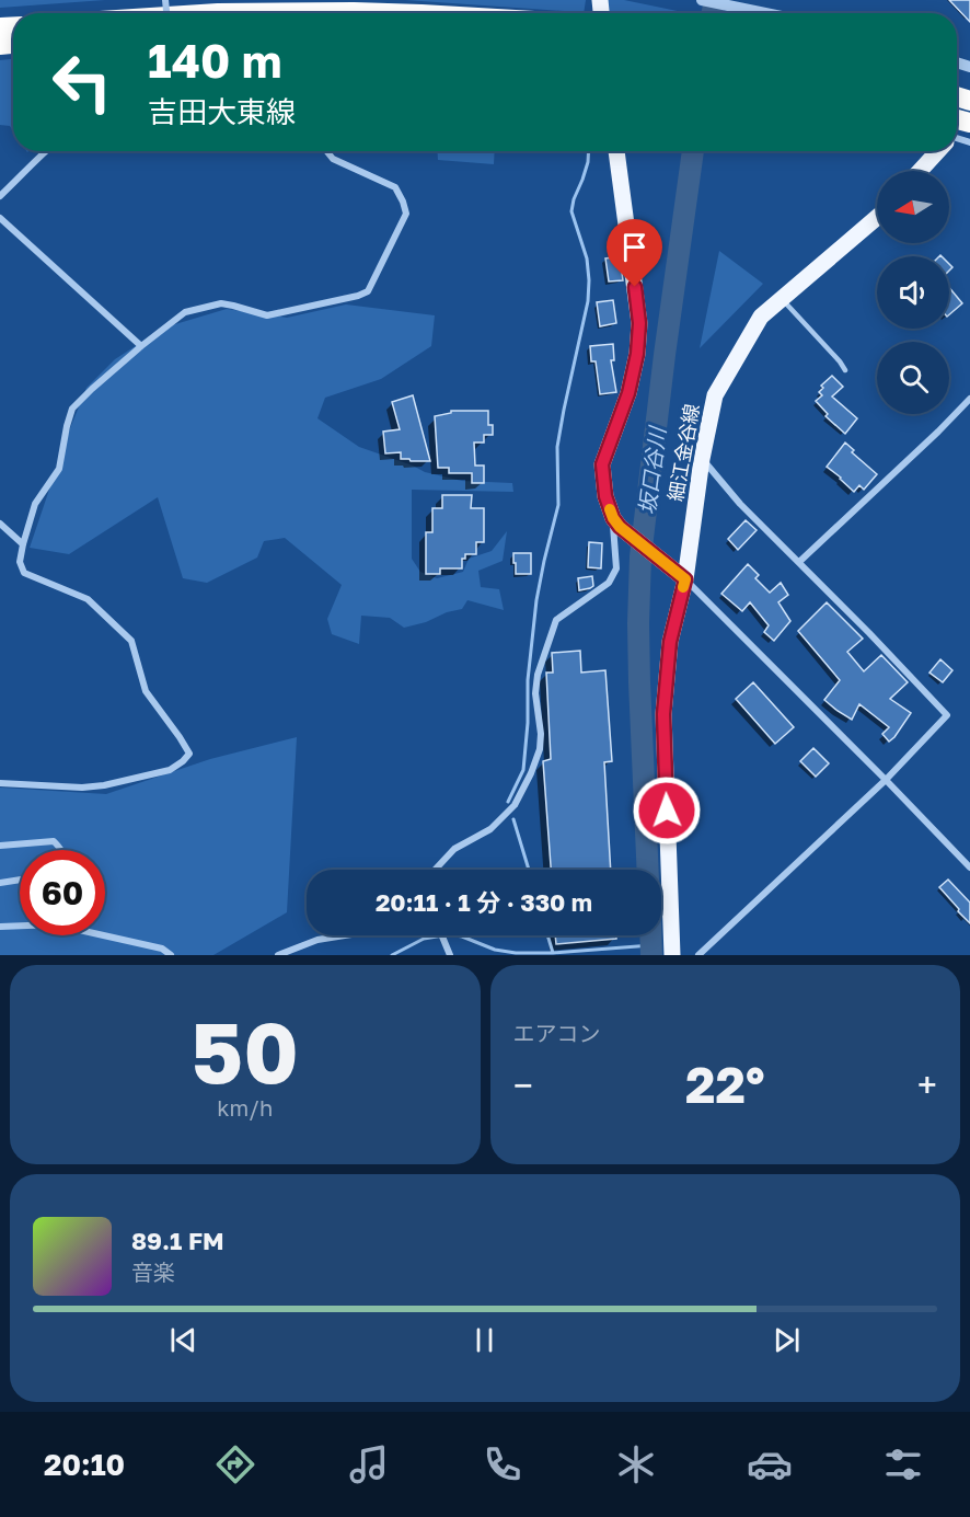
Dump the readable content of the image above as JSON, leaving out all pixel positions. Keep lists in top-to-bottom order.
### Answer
{
  "streets": {
    "main road": ["細江金谷線"]
  },
  "water": ["坂口谷川"],
  "north": "left",
  "page": {
    "turn": ["140 m", "吉田大東線"],
    "limit": "60",
    "trip": "20:11 · 1 分 · 330 m",
    "tile": [
      ["50", "km/h"],
      "エアコン"
    ],
    "heat": ["−", "22°", "+"],
    "song": ["89.1 FM", "音楽"],
    "tabs": "20:10"
  }
}
